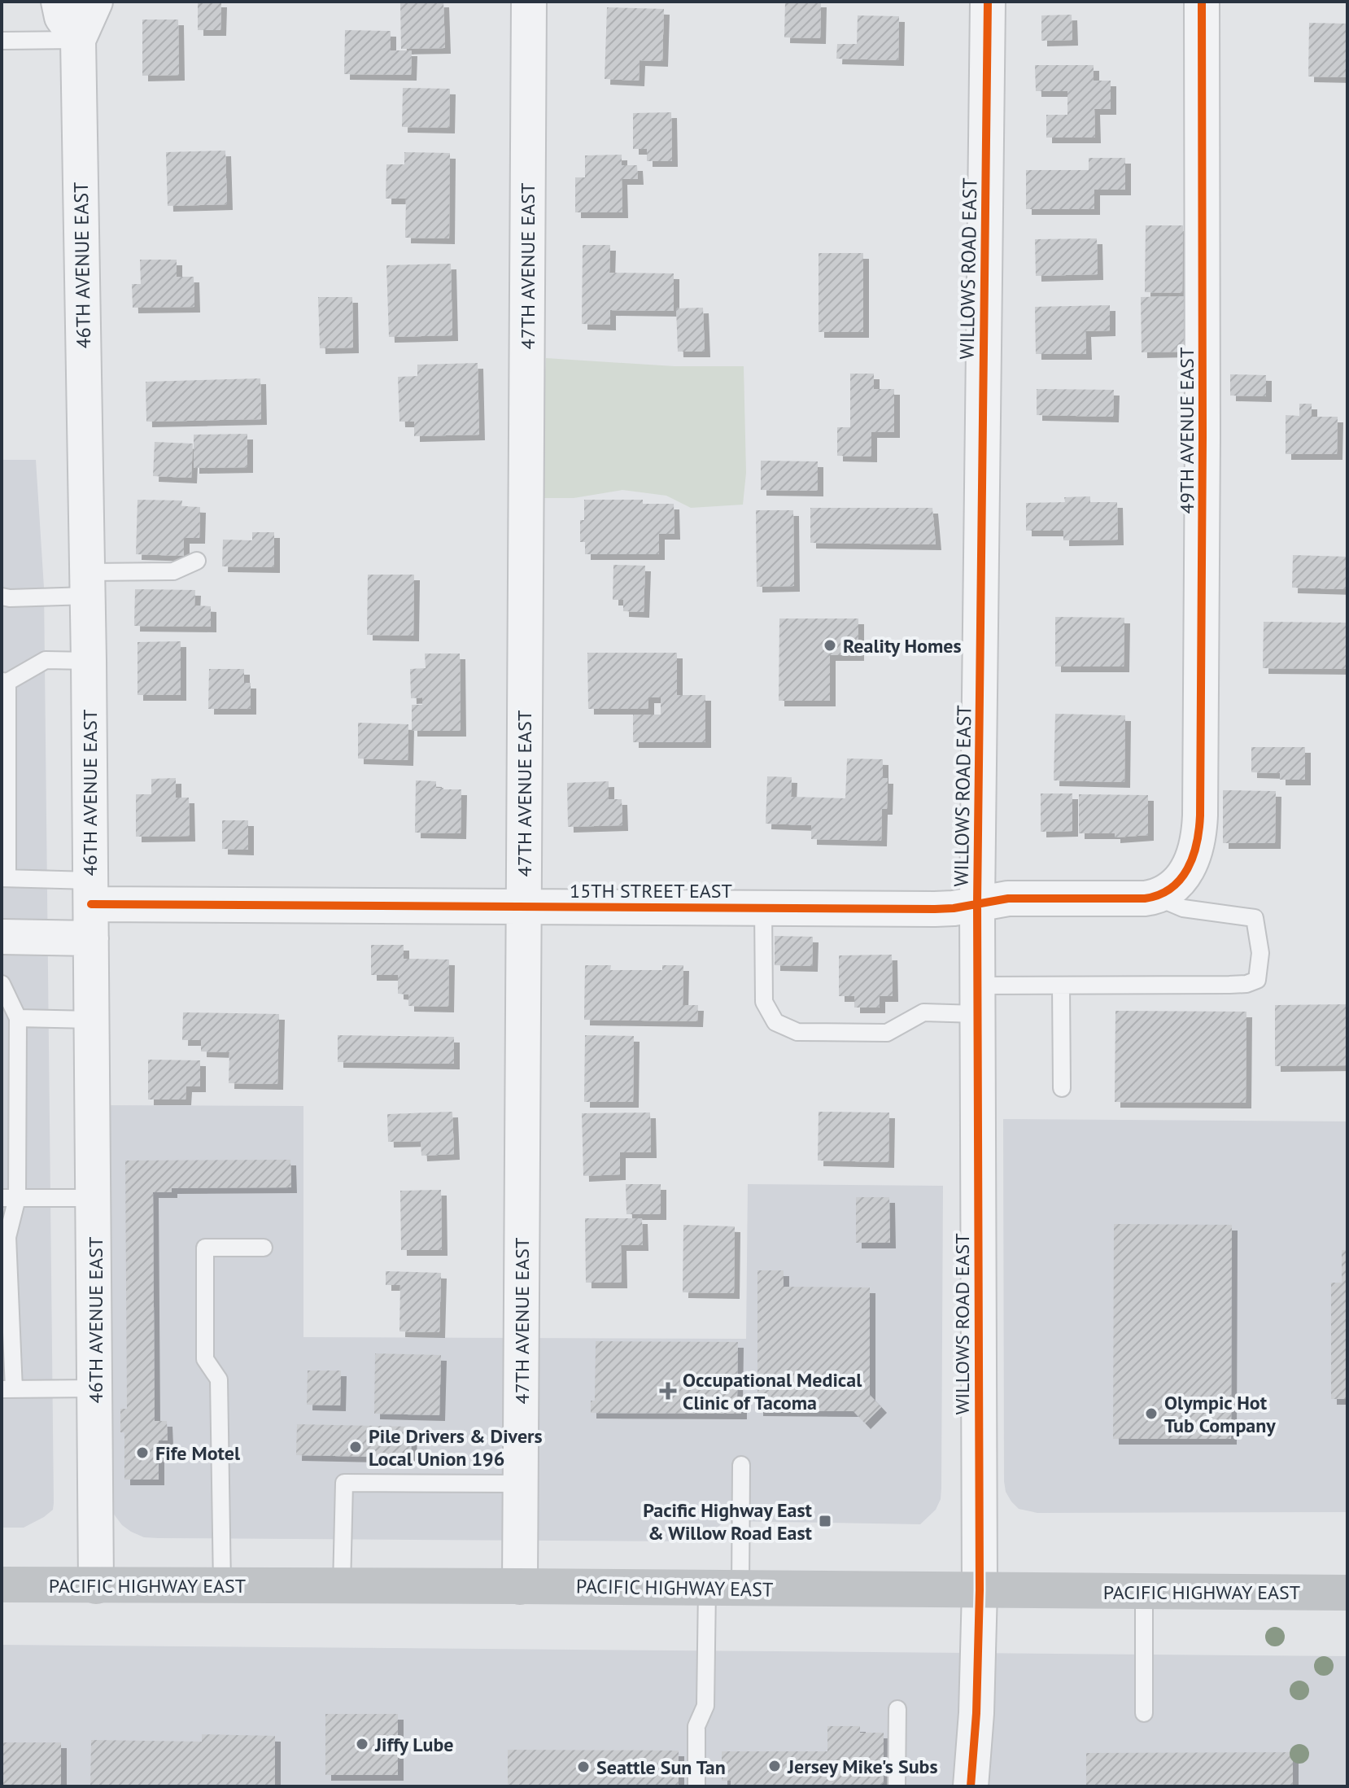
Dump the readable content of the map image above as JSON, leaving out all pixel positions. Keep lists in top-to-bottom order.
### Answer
{
  "streets": {
    "main road": ["PACIFIC HIGHWAY EAST"],
    "street": [
      "46TH AVENUE EAST",
      "47TH AVENUE EAST",
      "WILLOWS ROAD EAST",
      "49TH AVENUE EAST",
      "15TH STREET EAST"
    ]
  },
  "crossings": [
    ["46TH AVENUE EAST", "15TH STREET EAST"],
    ["46TH AVENUE EAST", "PACIFIC HIGHWAY EAST"],
    ["47TH AVENUE EAST", "15TH STREET EAST"],
    ["47TH AVENUE EAST", "PACIFIC HIGHWAY EAST"],
    ["WILLOWS ROAD EAST", "15TH STREET EAST"],
    ["WILLOWS ROAD EAST", "PACIFIC HIGHWAY EAST"],
    ["49TH AVENUE EAST", "15TH STREET EAST"]
  ],
  "places": {
    "other": [
      "Reality Homes",
      "Olympic Hot Tub Company",
      "Pile Drivers & Divers Local Union 196",
      "Fife Motel",
      "Jiffy Lube",
      "Jersey Mike's Subs",
      "Seattle Sun Tan"
    ],
    "health": ["Occupational Medical Clinic of Tacoma"],
    "transit": ["Pacific Highway East & Willow Road East"]
  }
}
